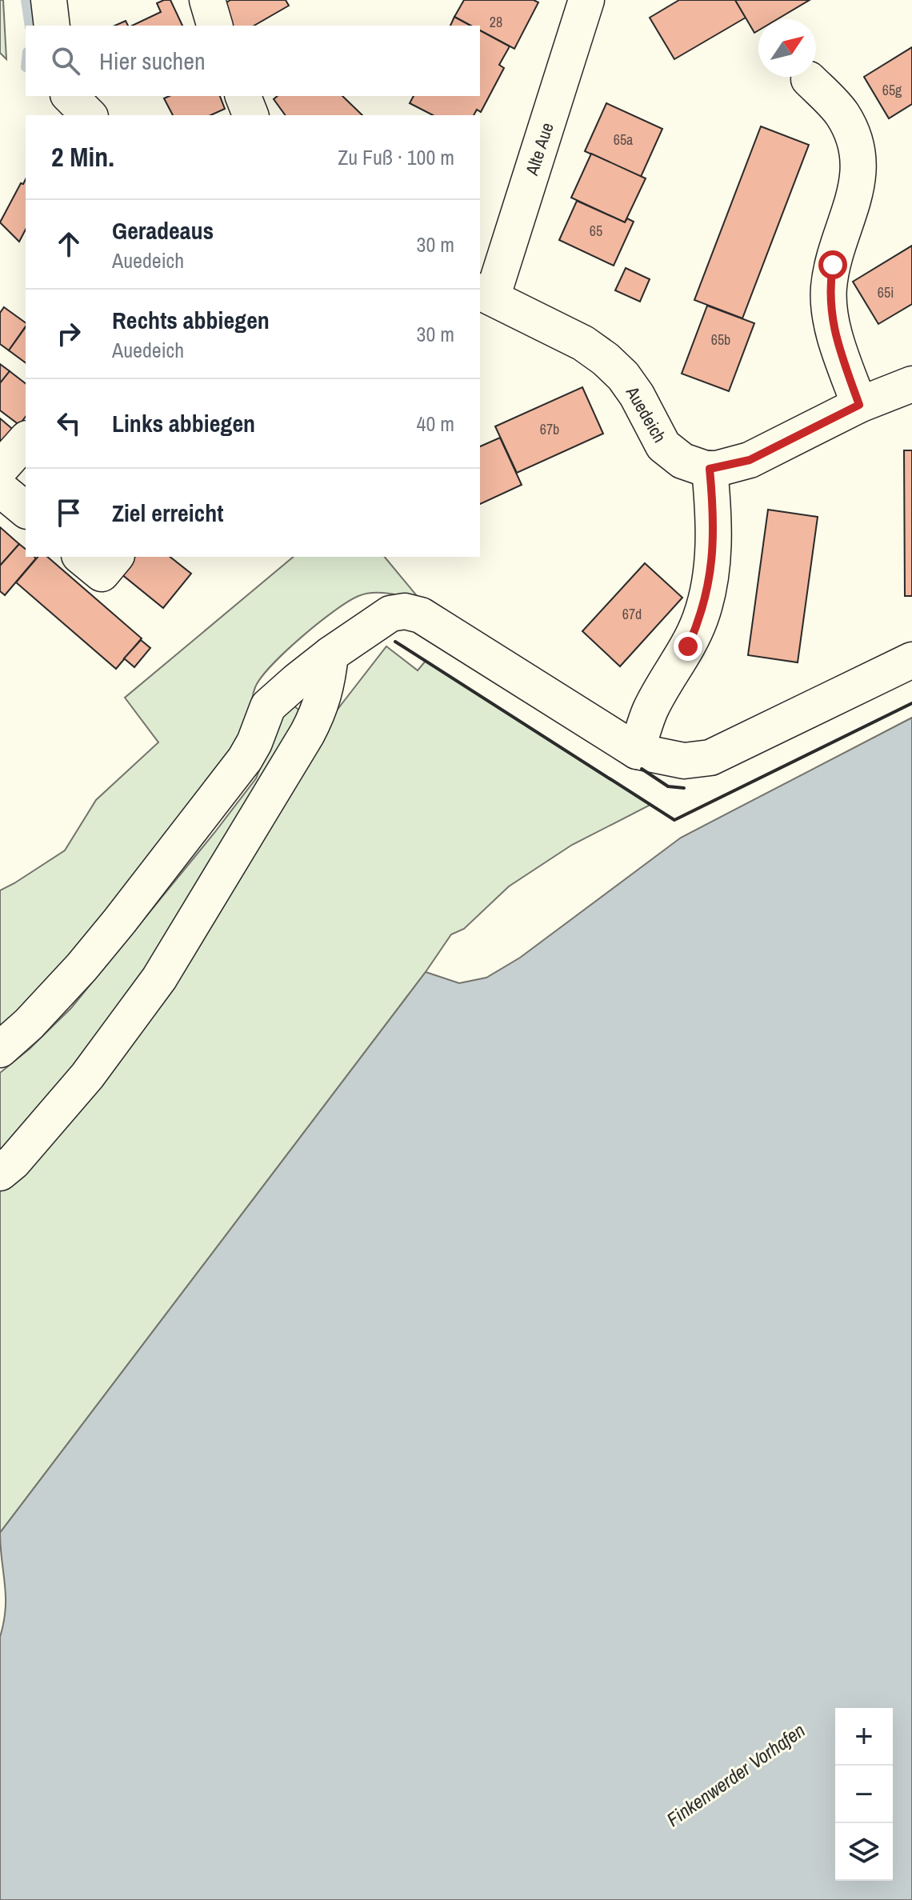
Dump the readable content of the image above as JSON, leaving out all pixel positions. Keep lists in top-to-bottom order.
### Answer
{
  "streets": {
    "street": ["Alte Aue", "Auedeich"]
  },
  "crossings": [
    ["Alte Aue", "Auedeich"]
  ],
  "water": ["Finkenwerder Vorhafen"],
  "house_numbers": [
    "28",
    "65g",
    "65a",
    "65",
    "65i",
    "65b",
    "67b",
    "67d"
  ],
  "north": "top right",
  "page": {
    "search": "Hier suchen",
    "heading": ["2 Min.", "Zu Fuß · 100 m"],
    "list": [
      ["Geradeaus", "Auedeich", "30 m"],
      ["Rechts abbiegen", "Auedeich", "30 m"],
      ["Links abbiegen", "40 m"],
      "Ziel erreicht"
    ],
    "map_buttons": ["+", "−"]
  }
}
